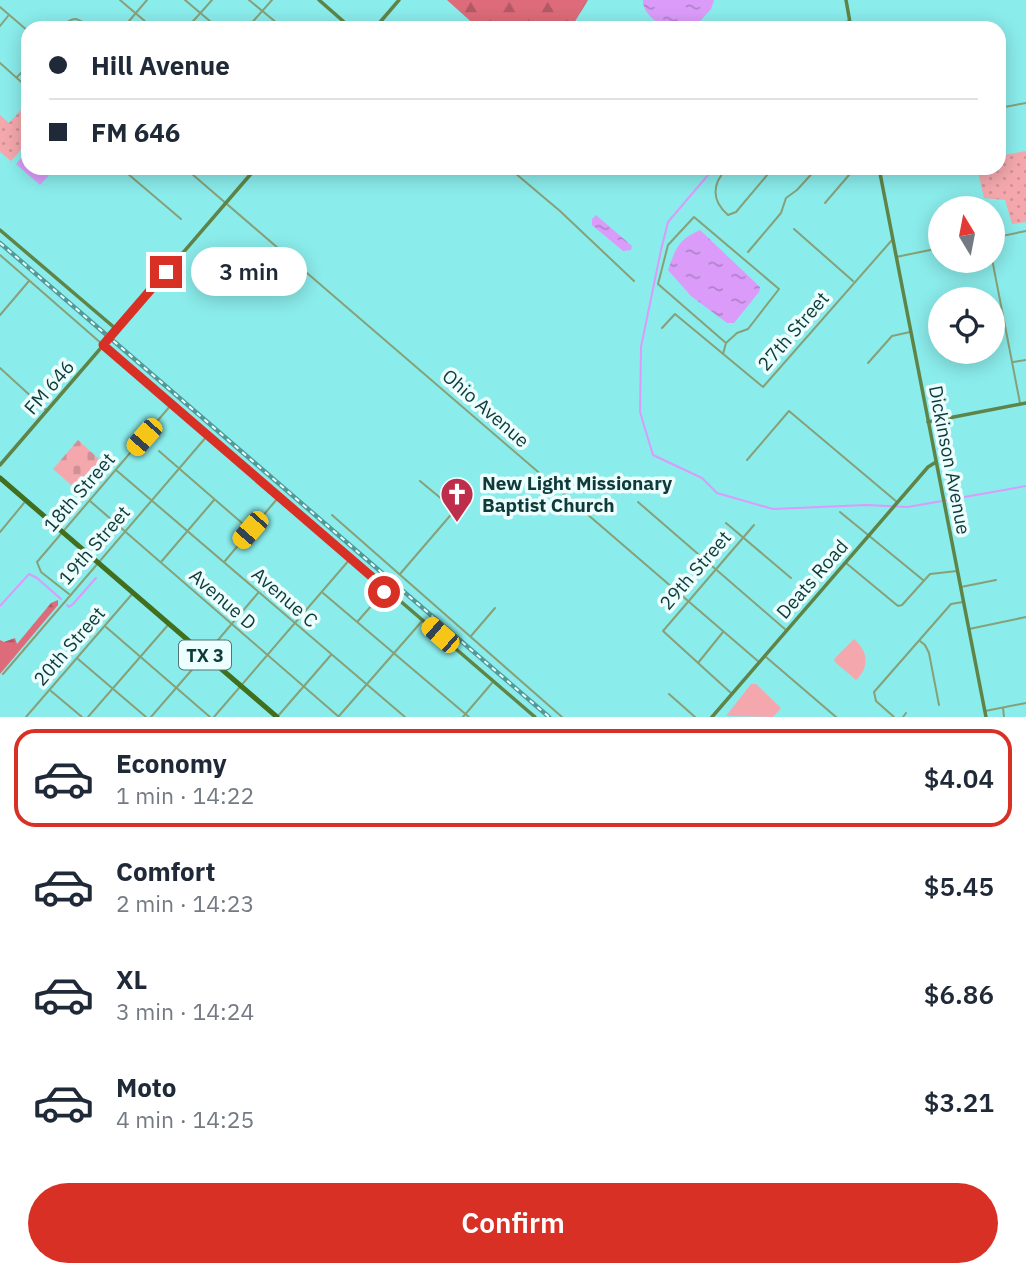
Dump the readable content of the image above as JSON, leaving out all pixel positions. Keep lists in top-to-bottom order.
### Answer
{
  "streets": {
    "main road": ["TX 3"],
    "street": [
      "27th Street",
      "FM 646",
      "Ohio Avenue",
      "Dickinson Avenue",
      "18th Street",
      "19th Street",
      "29th Street",
      "Deats Road",
      "Avenue C",
      "Avenue D",
      "20th Street"
    ]
  },
  "crossings": [
    ["27th Street", "Dickinson Avenue"],
    ["FM 646", "Ohio Avenue"],
    ["Ohio Avenue", "29th Street"],
    ["Ohio Avenue", "Deats Road"],
    ["Dickinson Avenue", "Deats Road"],
    ["18th Street", "19th Street"],
    ["18th Street", "Avenue C"],
    ["18th Street", "Avenue D"],
    ["18th Street", "TX 3"],
    ["19th Street", "Avenue C"],
    ["19th Street", "Avenue D"],
    ["19th Street", "TX 3"],
    ["20th Street", "TX 3"]
  ],
  "places": {
    "church": ["New Light Missionary Baptist Church"]
  },
  "north": "top",
  "page": {
    "banner": ["Hill Avenue", "FM 646"],
    "bubble": "3 min",
    "list": [
      {
        "name": "Economy",
        "note": "1 min · 14:22",
        "value": "$4.04"
      },
      {
        "name": "Comfort",
        "note": "2 min · 14:23",
        "value": "$5.45"
      },
      {
        "name": "XL",
        "note": "3 min · 14:24",
        "value": "$6.86"
      },
      {
        "name": "Moto",
        "note": "4 min · 14:25",
        "value": "$3.21"
      }
    ],
    "buttons": "Confirm"
  }
}
